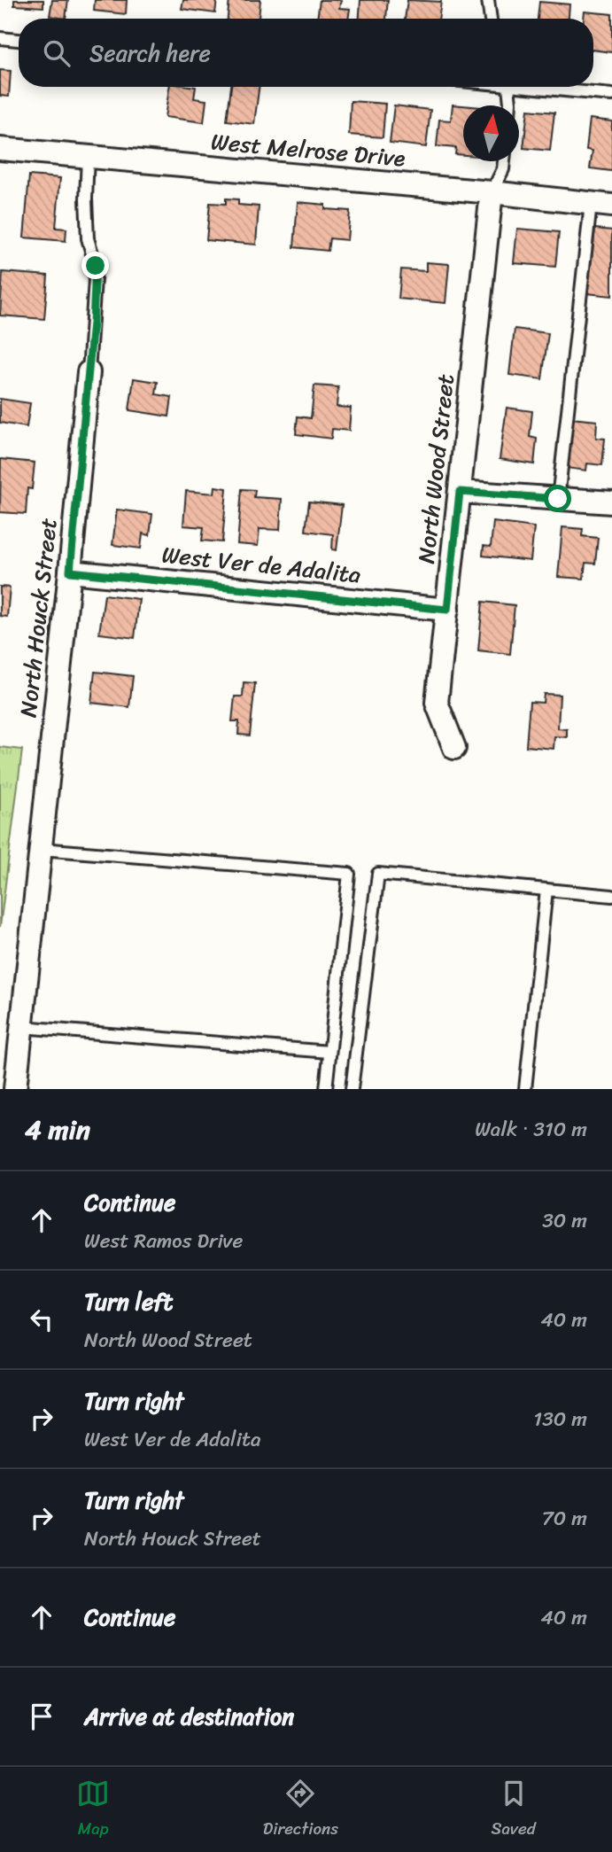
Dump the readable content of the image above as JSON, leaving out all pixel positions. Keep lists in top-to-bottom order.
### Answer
{
  "streets": {
    "street": [
      "West Melrose Drive",
      "North Wood Street",
      "West Ver de Adalita",
      "North Houck Street"
    ]
  },
  "crossings": [
    ["West Melrose Drive", "North Wood Street"],
    ["North Wood Street", "West Ver de Adalita"],
    ["West Ver de Adalita", "North Houck Street"]
  ],
  "north": "top",
  "page": {
    "search": "Search here",
    "heading": ["4 min", "Walk · 310 m"],
    "list": [
      ["Continue", "West Ramos Drive", "30 m"],
      ["Turn left", "North Wood Street", "40 m"],
      ["Turn right", "West Ver de Adalita", "130 m"],
      ["Turn right", "North Houck Street", "70 m"],
      ["Continue", "40 m"],
      "Arrive at destination"
    ],
    "nav": ["Map", "Directions", "Saved"]
  }
}
